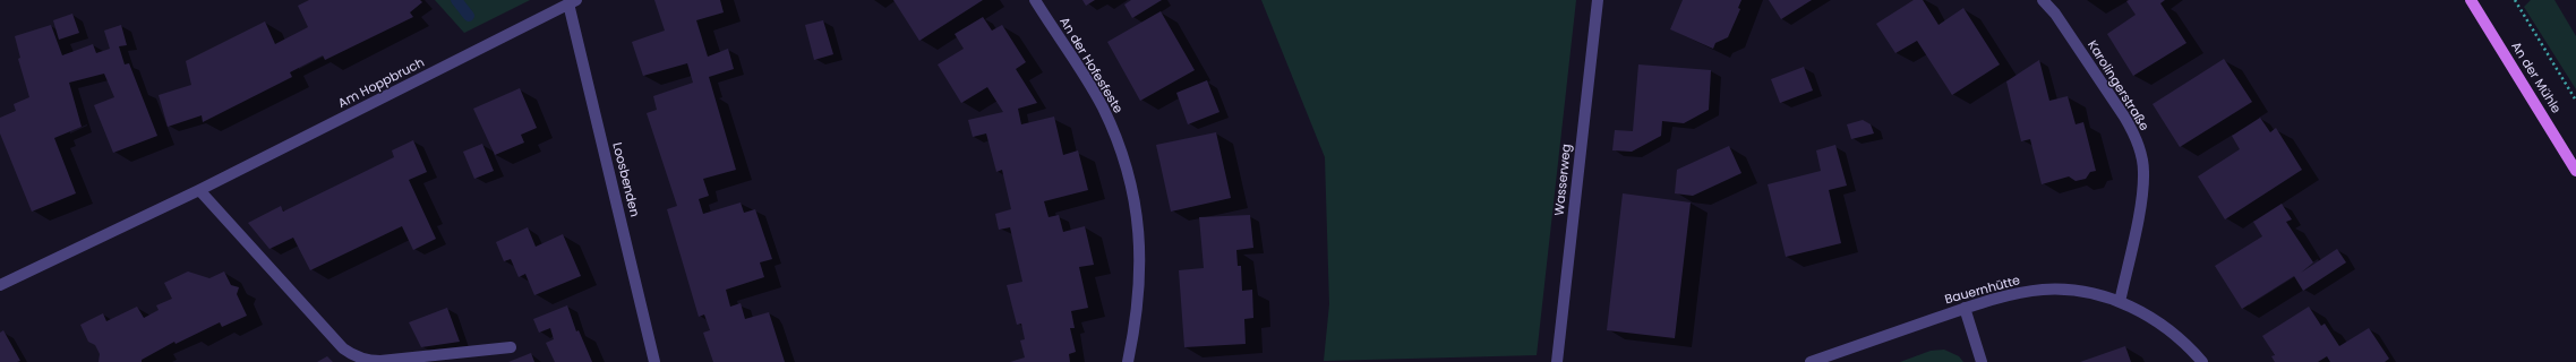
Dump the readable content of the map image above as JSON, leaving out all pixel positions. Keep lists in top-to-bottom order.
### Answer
{
  "streets": {
    "main road": ["An der Mühle"],
    "street": [
      "An der Hofesfeste",
      "Am Hoppbruch",
      "Karolingerstraße",
      "Loosbenden",
      "Wasserweg",
      "Bauernhütte"
    ]
  },
  "crossings": [
    ["Am Hoppbruch", "Loosbenden"],
    ["Karolingerstraße", "Bauernhütte"]
  ]
}
